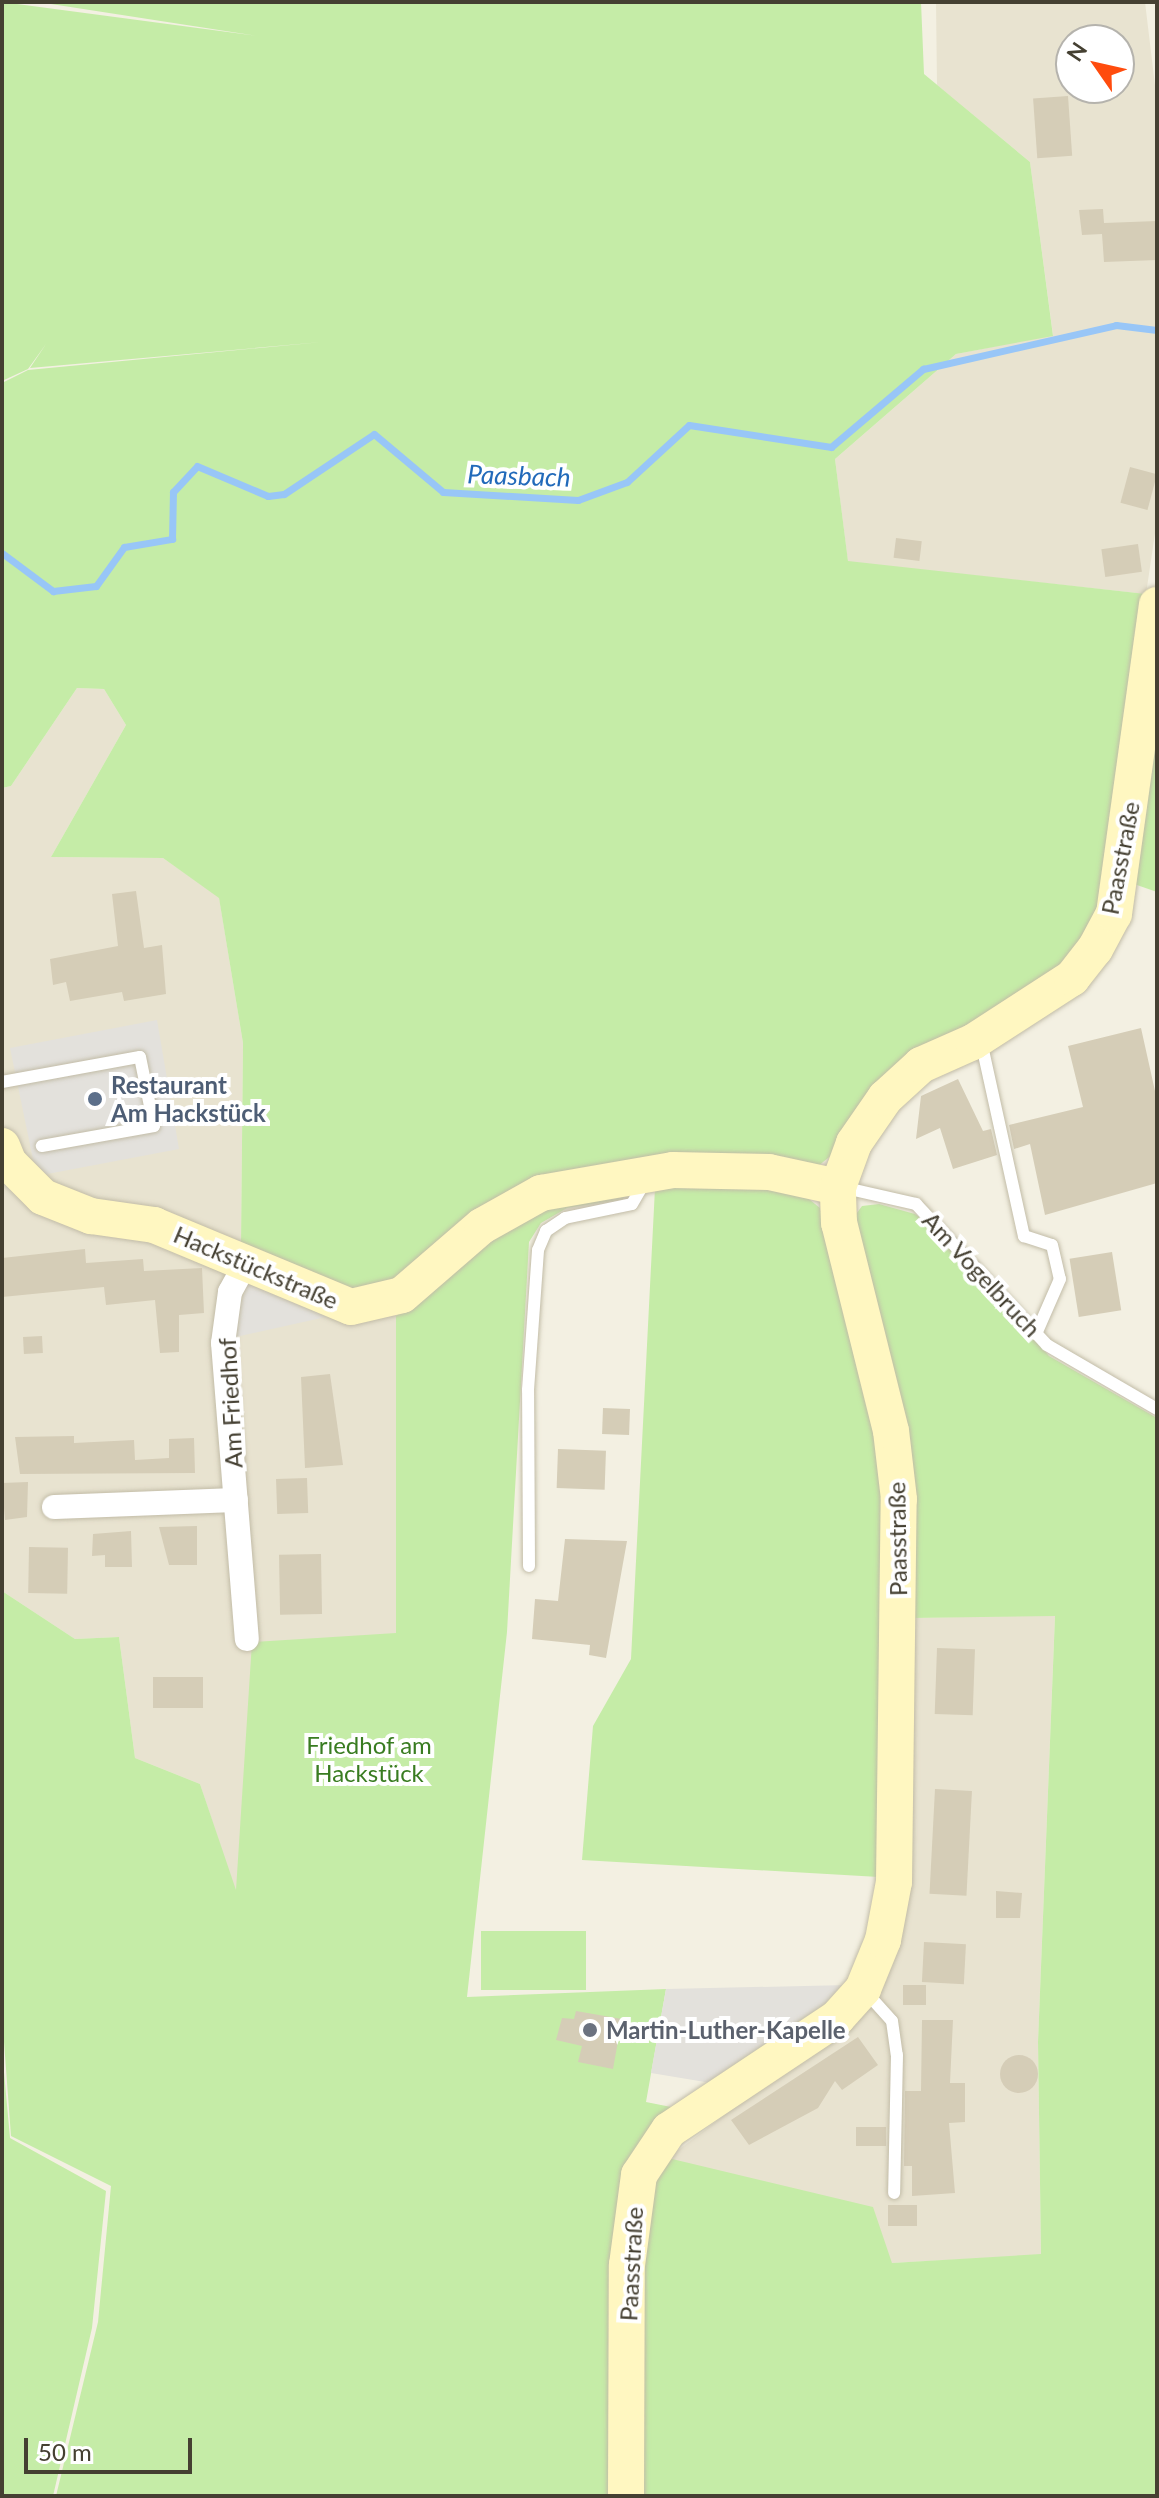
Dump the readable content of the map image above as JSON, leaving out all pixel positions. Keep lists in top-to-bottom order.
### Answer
{
  "streets": {
    "street": ["Paasstraße", "Hackstückstraße", "Am Friedhof"],
    "lane": ["Am Vogelbruch"]
  },
  "crossings": [
    ["Paasstraße", "Hackstückstraße"],
    ["Paasstraße", "Am Vogelbruch"],
    ["Hackstückstraße", "Am Vogelbruch"],
    ["Hackstückstraße", "Am Friedhof"]
  ],
  "water": ["Paasbach"],
  "parks": ["Friedhof am Hackstück"],
  "places": ["Restaurant Am Hackstück", "Martin-Luther-Kapelle"],
  "scale_bar": "50 m",
  "north": "top left"
}
